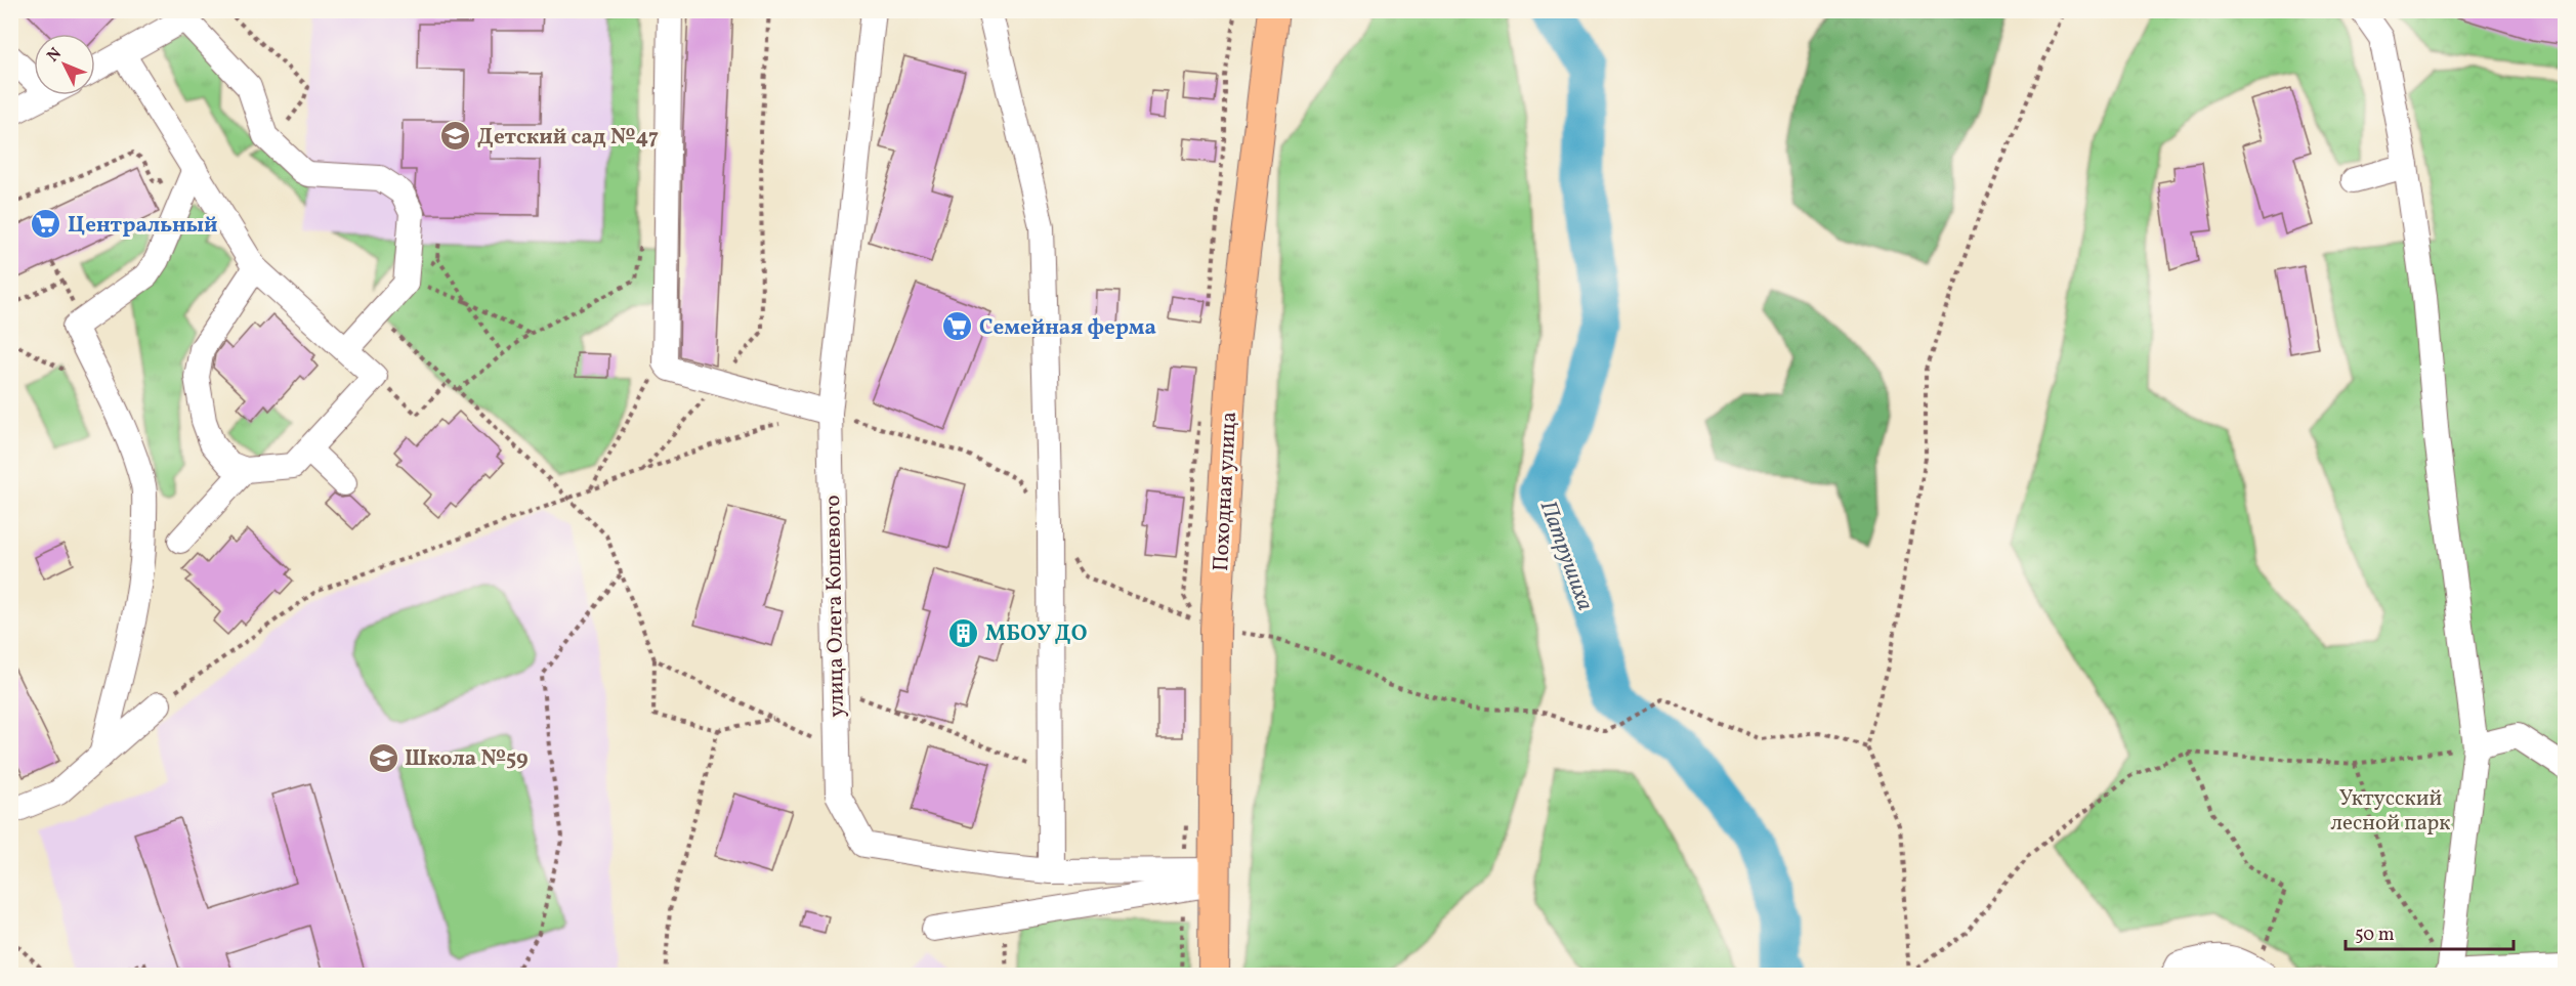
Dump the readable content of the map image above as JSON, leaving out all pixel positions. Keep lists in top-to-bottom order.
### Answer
{
  "streets": {
    "main road": ["Походная улица"],
    "street": ["улица Олега Кошевого"]
  },
  "crossings": [
    ["Походная улица", "улица Олега Кошевого"]
  ],
  "water": ["Патрушиха"],
  "parks": ["Уктусский лесной парк"],
  "places": {
    "school or university": ["Детский сад №47", "Школа №59"],
    "supermarket": ["Центральный", "Семейная ферма"],
    "building": ["МБОУ ДО"]
  },
  "scale_bar": "50 m",
  "north": "top left"
}
